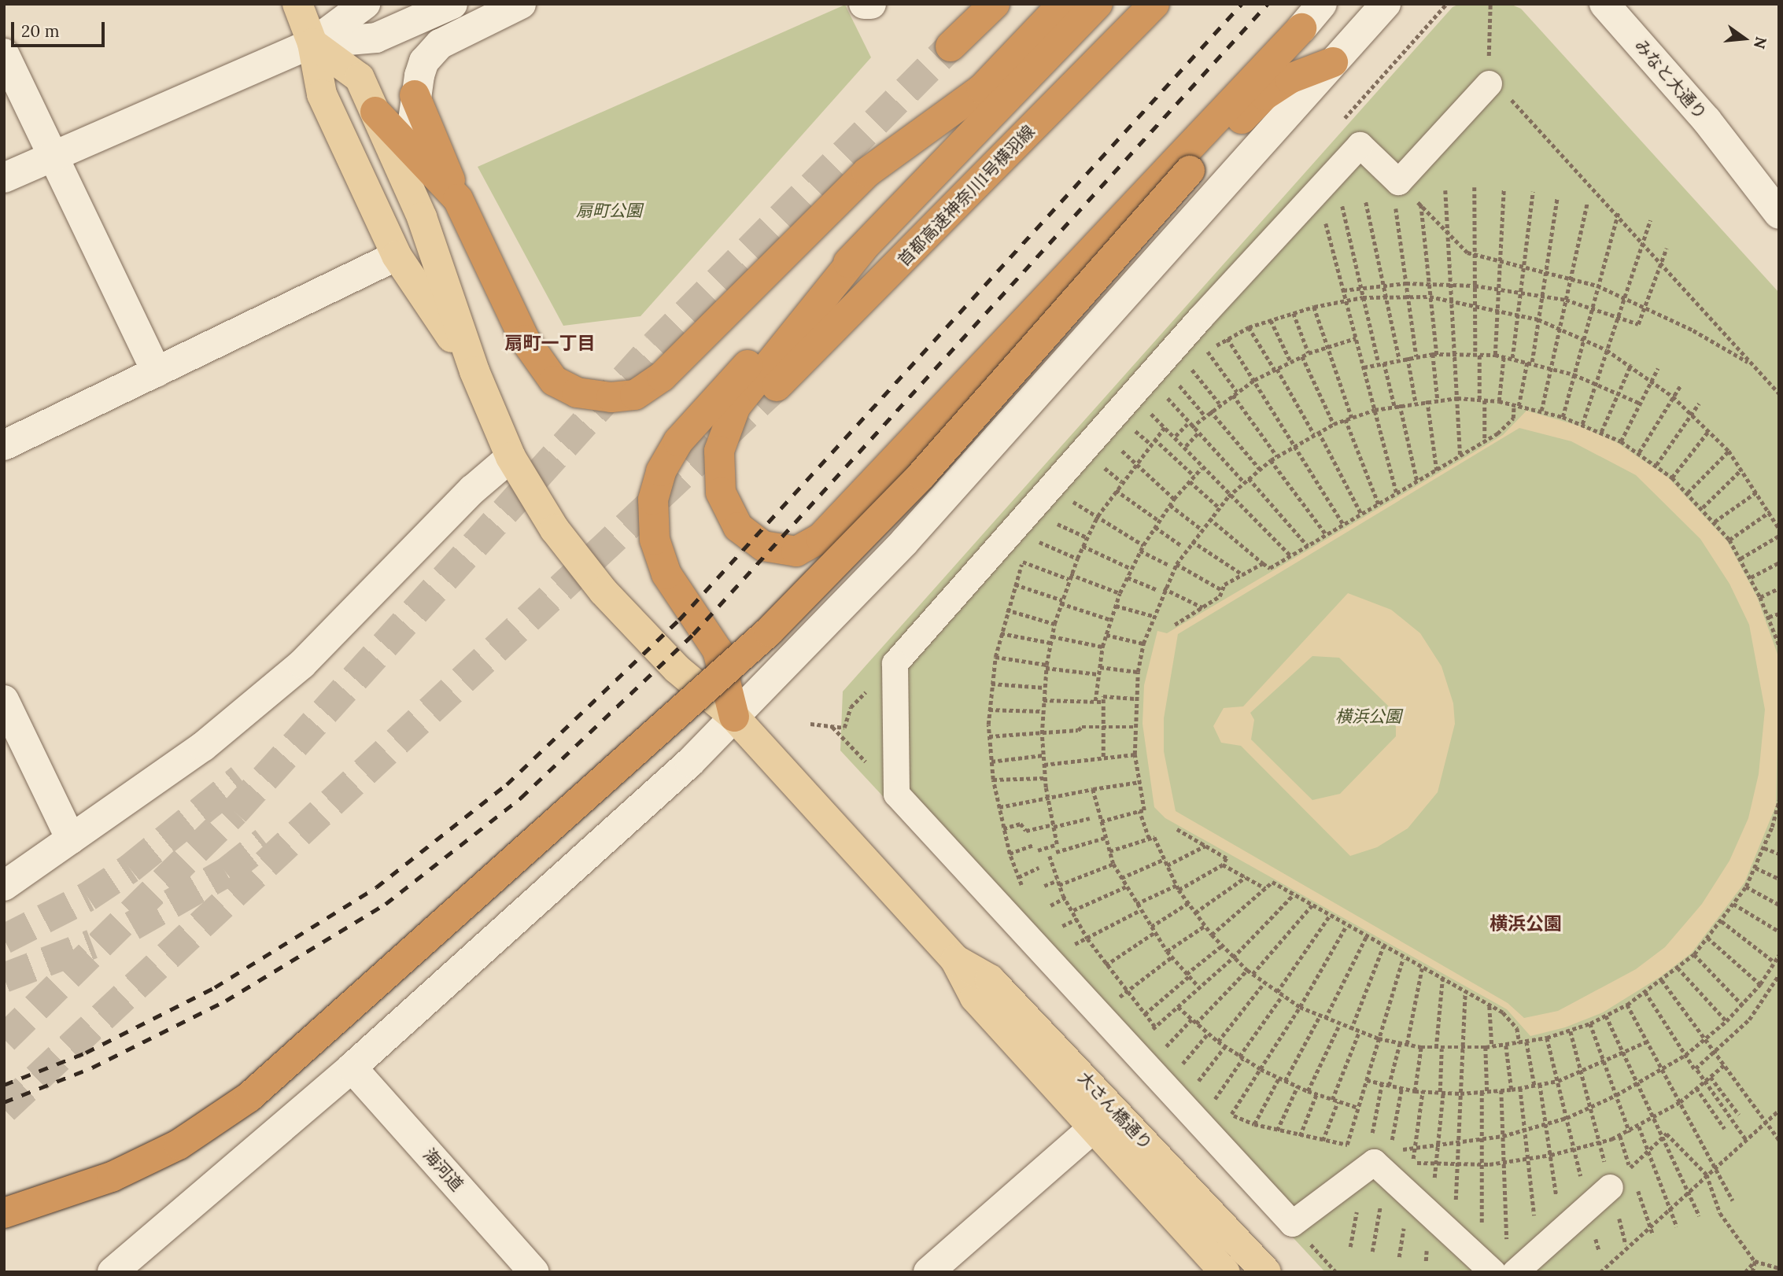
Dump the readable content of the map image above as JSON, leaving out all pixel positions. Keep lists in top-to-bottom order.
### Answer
{
  "streets": {
    "highway": ["首都高速神奈川1号横羽線"],
    "main road": ["大さん橋通り"],
    "street": ["みなと大通り", "海河道"]
  },
  "districts": ["扇町一丁目", "横浜公園"],
  "parks": ["扇町公園", "横浜公園"],
  "scale_bar": "20 m",
  "north": "right"
}
